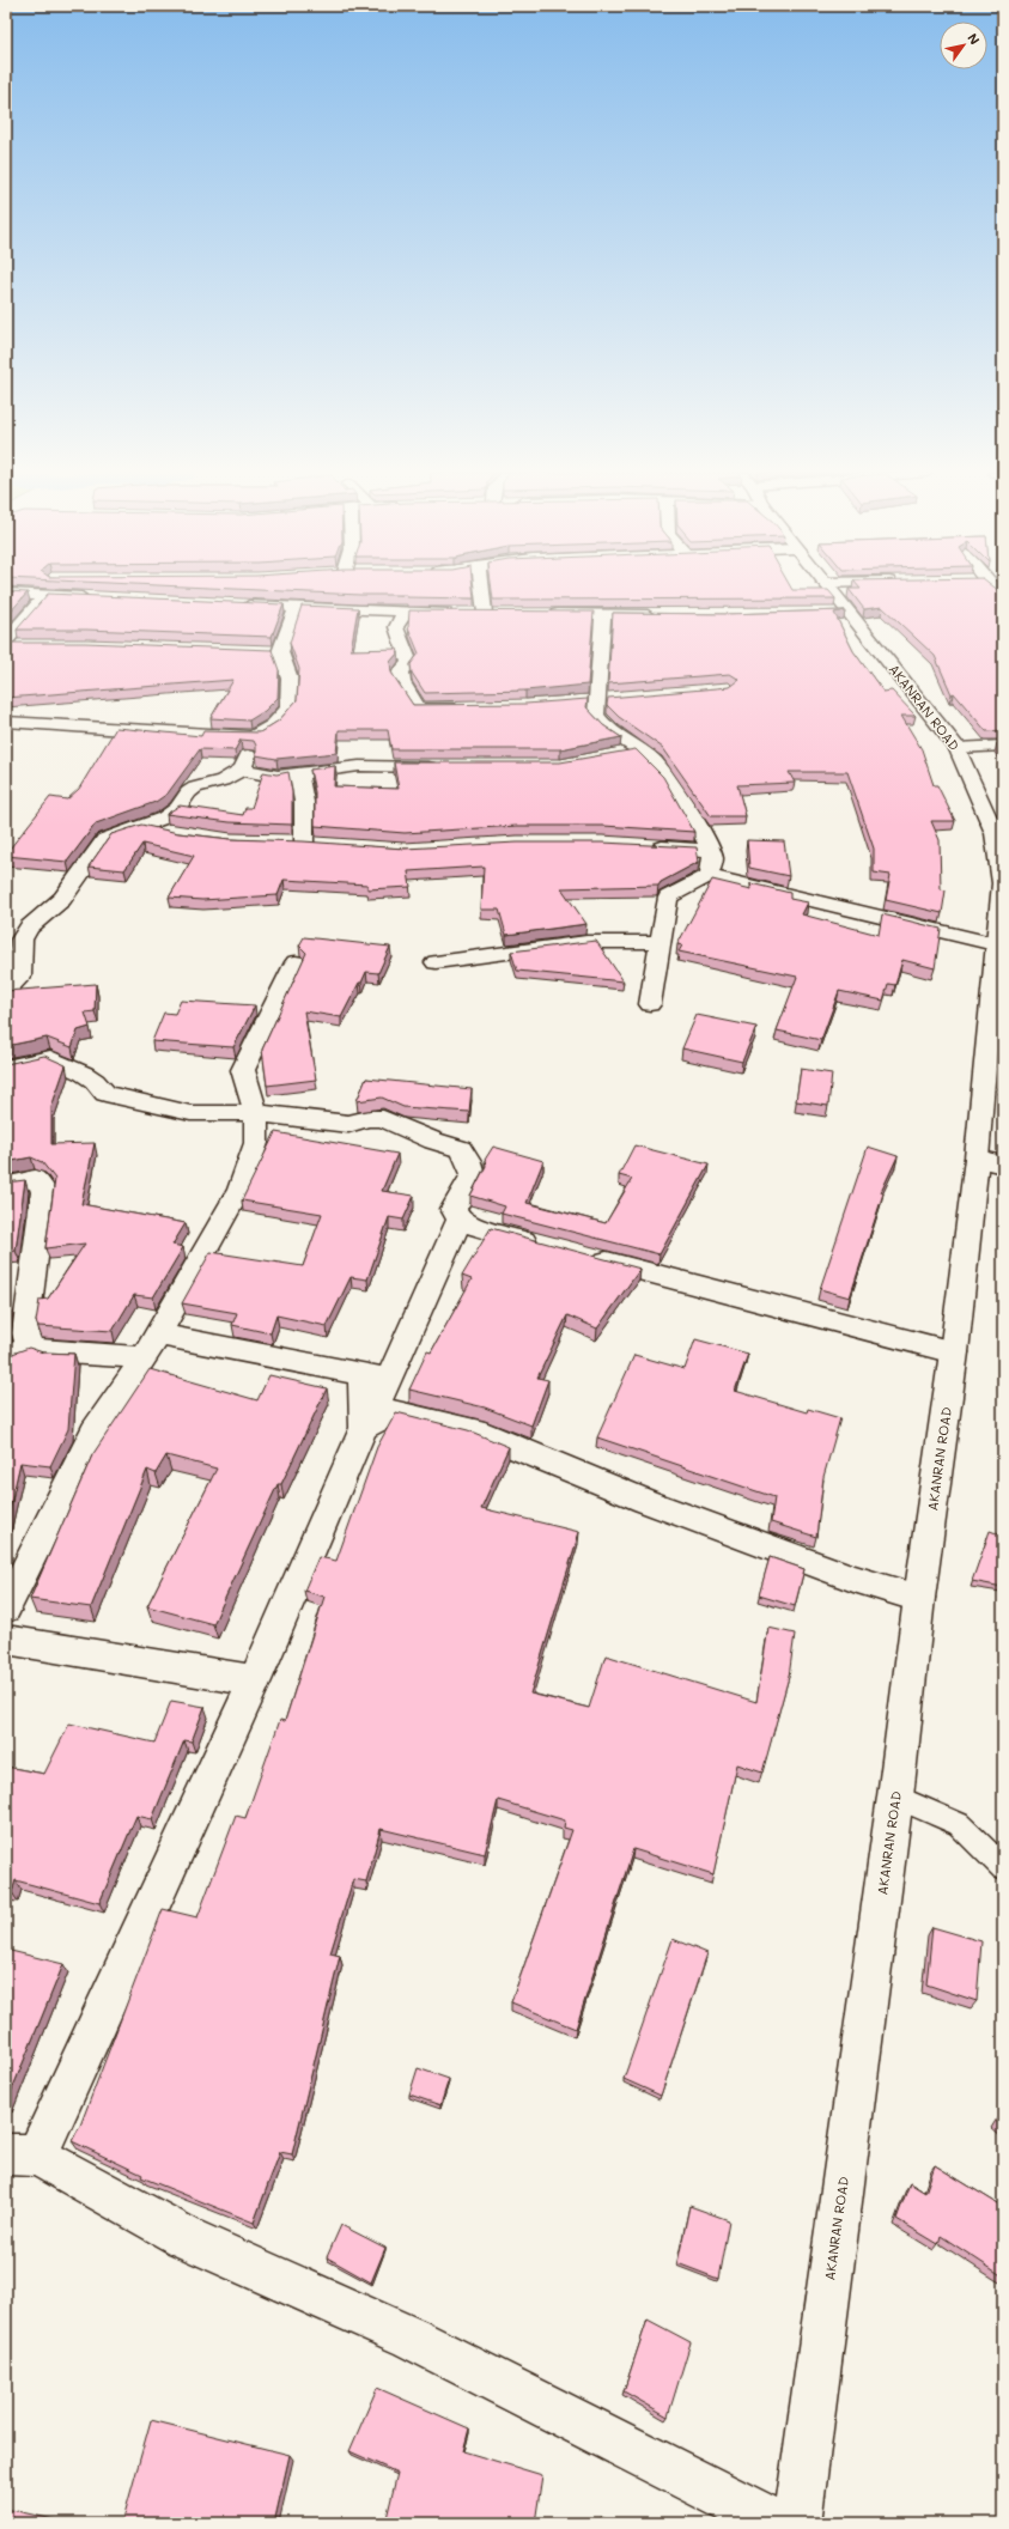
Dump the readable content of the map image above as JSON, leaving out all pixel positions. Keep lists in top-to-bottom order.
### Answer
{
  "streets": {
    "street": ["AKANRAN ROAD"]
  },
  "north": "top right"
}
